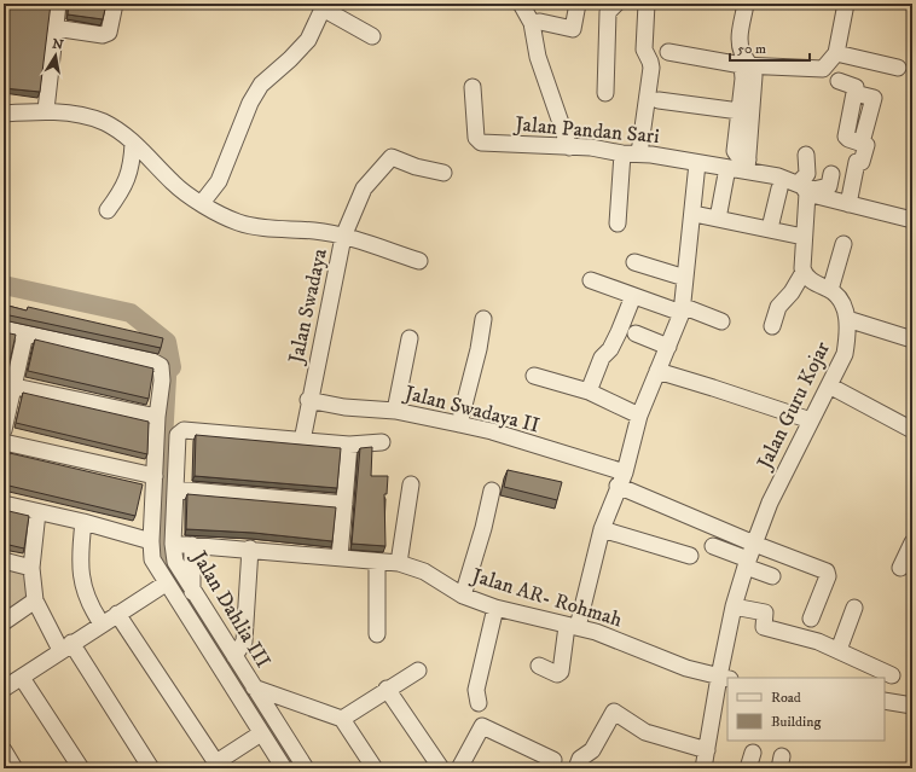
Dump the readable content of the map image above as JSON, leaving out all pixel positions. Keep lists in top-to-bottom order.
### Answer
{
  "streets": {
    "street": [
      "Jalan Pandan Sari",
      "Jalan Swadaya",
      "Jalan Guru Kojar",
      "Jalan Swadaya II",
      "Jalan AR- Rohmah",
      "Jalan Dahlia III"
    ]
  },
  "crossings": [
    ["Jalan Swadaya", "Jalan Swadaya II"],
    ["Jalan Swadaya", "Jalan Dahlia III"],
    ["Jalan Guru Kojar", "Jalan Swadaya II"],
    ["Jalan Guru Kojar", "Jalan AR- Rohmah"],
    ["Jalan AR- Rohmah", "Jalan Dahlia III"]
  ],
  "legend": ["Road", "Building"],
  "scale_bar": "50 m",
  "north": "top"
}
